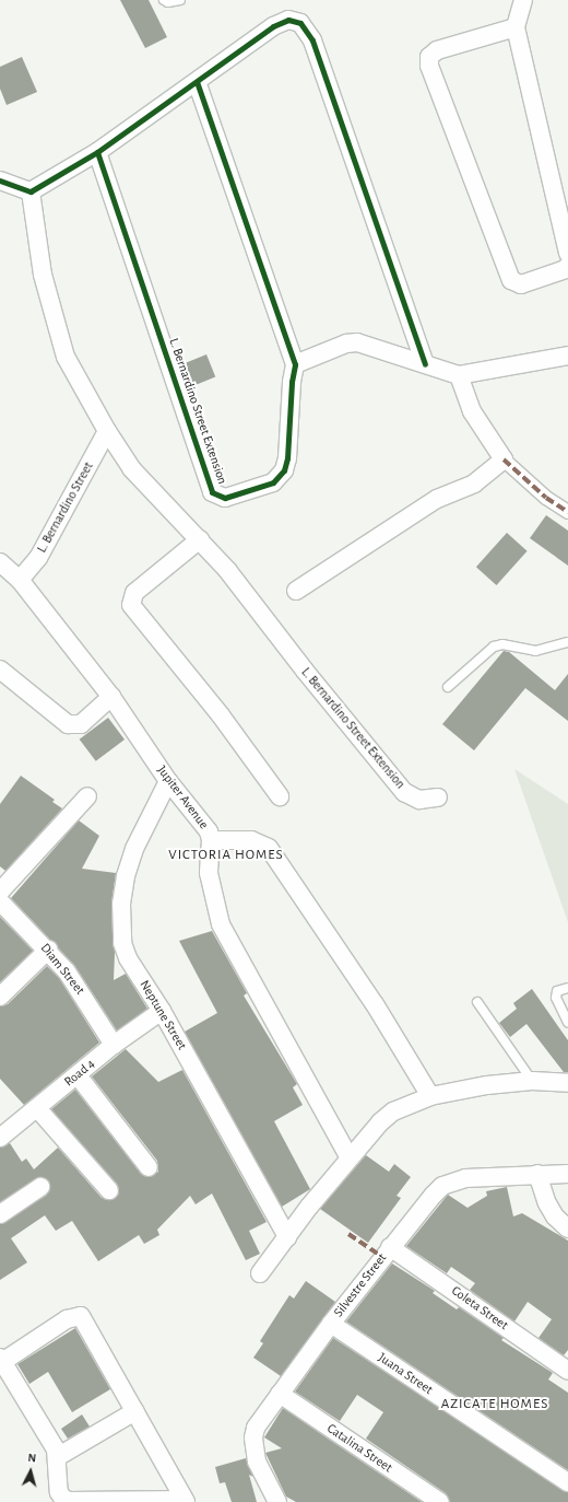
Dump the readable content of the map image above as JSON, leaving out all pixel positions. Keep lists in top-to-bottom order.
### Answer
{
  "streets": {
    "street": [
      "L. Bernardino Street Extension",
      "L. Bernardino Street",
      "Jupiter Avenue",
      "Diam Street",
      "Neptune Street",
      "Road 4",
      "Silvestre Street",
      "Coleta Street",
      "Juana Street",
      "Catalina Street"
    ]
  },
  "crossings": [
    ["L. Bernardino Street Extension", "L. Bernardino Street"],
    ["L. Bernardino Street", "Jupiter Avenue"],
    ["Jupiter Avenue", "Neptune Street"],
    ["Diam Street", "Road 4"],
    ["Neptune Street", "Road 4"],
    ["Silvestre Street", "Coleta Street"],
    ["Silvestre Street", "Juana Street"],
    ["Silvestre Street", "Catalina Street"]
  ],
  "districts": ["VICTORIA HOMES", "AZICATE HOMES"],
  "north": "top"
}
